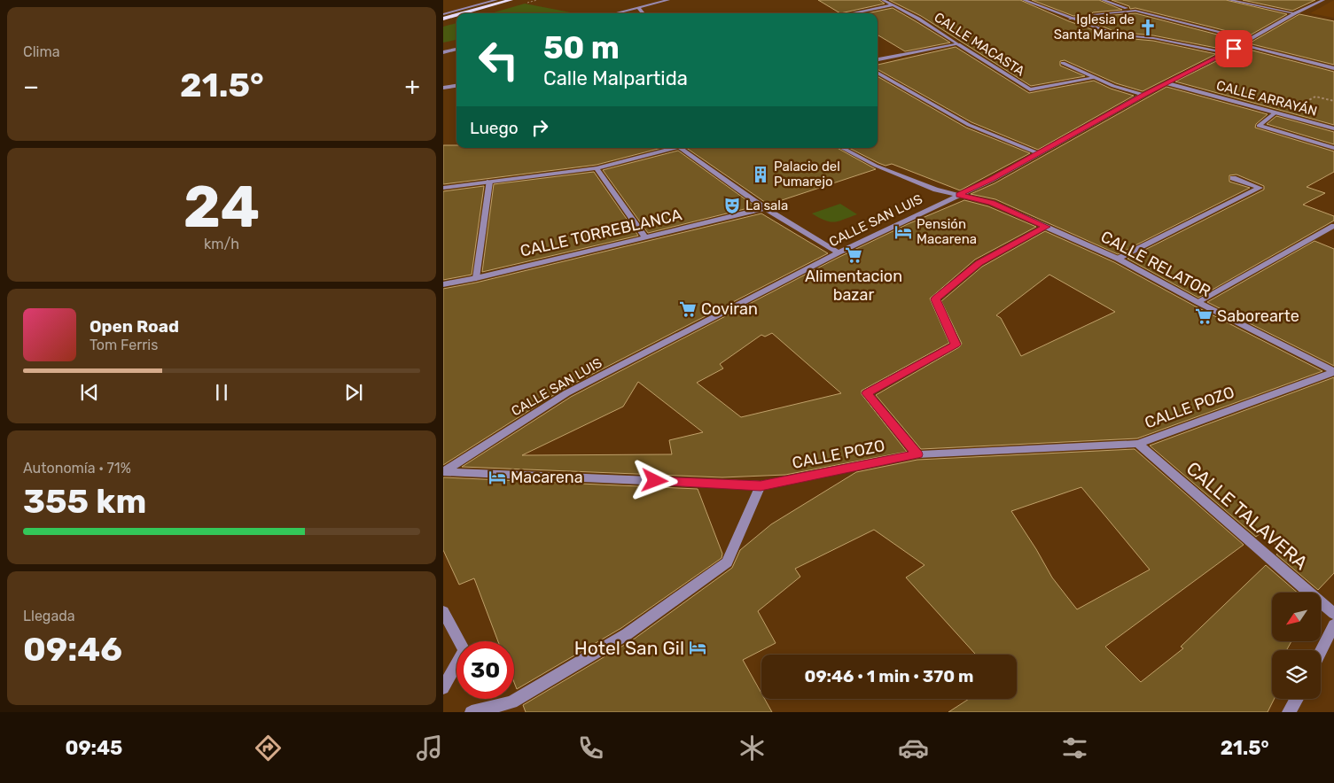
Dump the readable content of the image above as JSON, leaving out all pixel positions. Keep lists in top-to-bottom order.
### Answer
{
  "streets": {
    "street": [
      "CALLE MACASTA",
      "CALLE ARRAYÁN",
      "CALLE SAN LUIS",
      "CALLE TORREBLANCA",
      "CALLE RELATOR",
      "CALLE POZO",
      "CALLE TALAVERA"
    ]
  },
  "crossings": [
    ["CALLE ARRAYÁN", "CALLE SAN LUIS"],
    ["CALLE SAN LUIS", "CALLE RELATOR"],
    ["CALLE SAN LUIS", "CALLE POZO"],
    ["CALLE RELATOR", "CALLE POZO"],
    ["CALLE POZO", "CALLE TALAVERA"]
  ],
  "places": {
    "church": ["Iglesia de Santa Marina"],
    "building": ["Palacio del Pumarejo"],
    "theatre": ["La sala"],
    "hotel": ["Pensión Macarena", "Macarena", "Hotel San Gil"],
    "supermarket": ["Alimentacion bazar", "Coviran", "Saborearte"]
  },
  "north": "bottom left",
  "page": {
    "tile": [
      "Clima",
      ["24", "km/h"],
      ["Autonomía · 71%", "355 km"],
      ["Llegada", "09:46"]
    ],
    "turn": ["50 m", "Calle Malpartida"],
    "heat": ["−", "21.5°", "+"],
    "then": "Luego",
    "song": ["Open Road", "Tom Ferris"],
    "limit": "30",
    "trip": "09:46 · 1 min · 370 m",
    "tabs": ["09:45", "21.5°"]
  }
}
